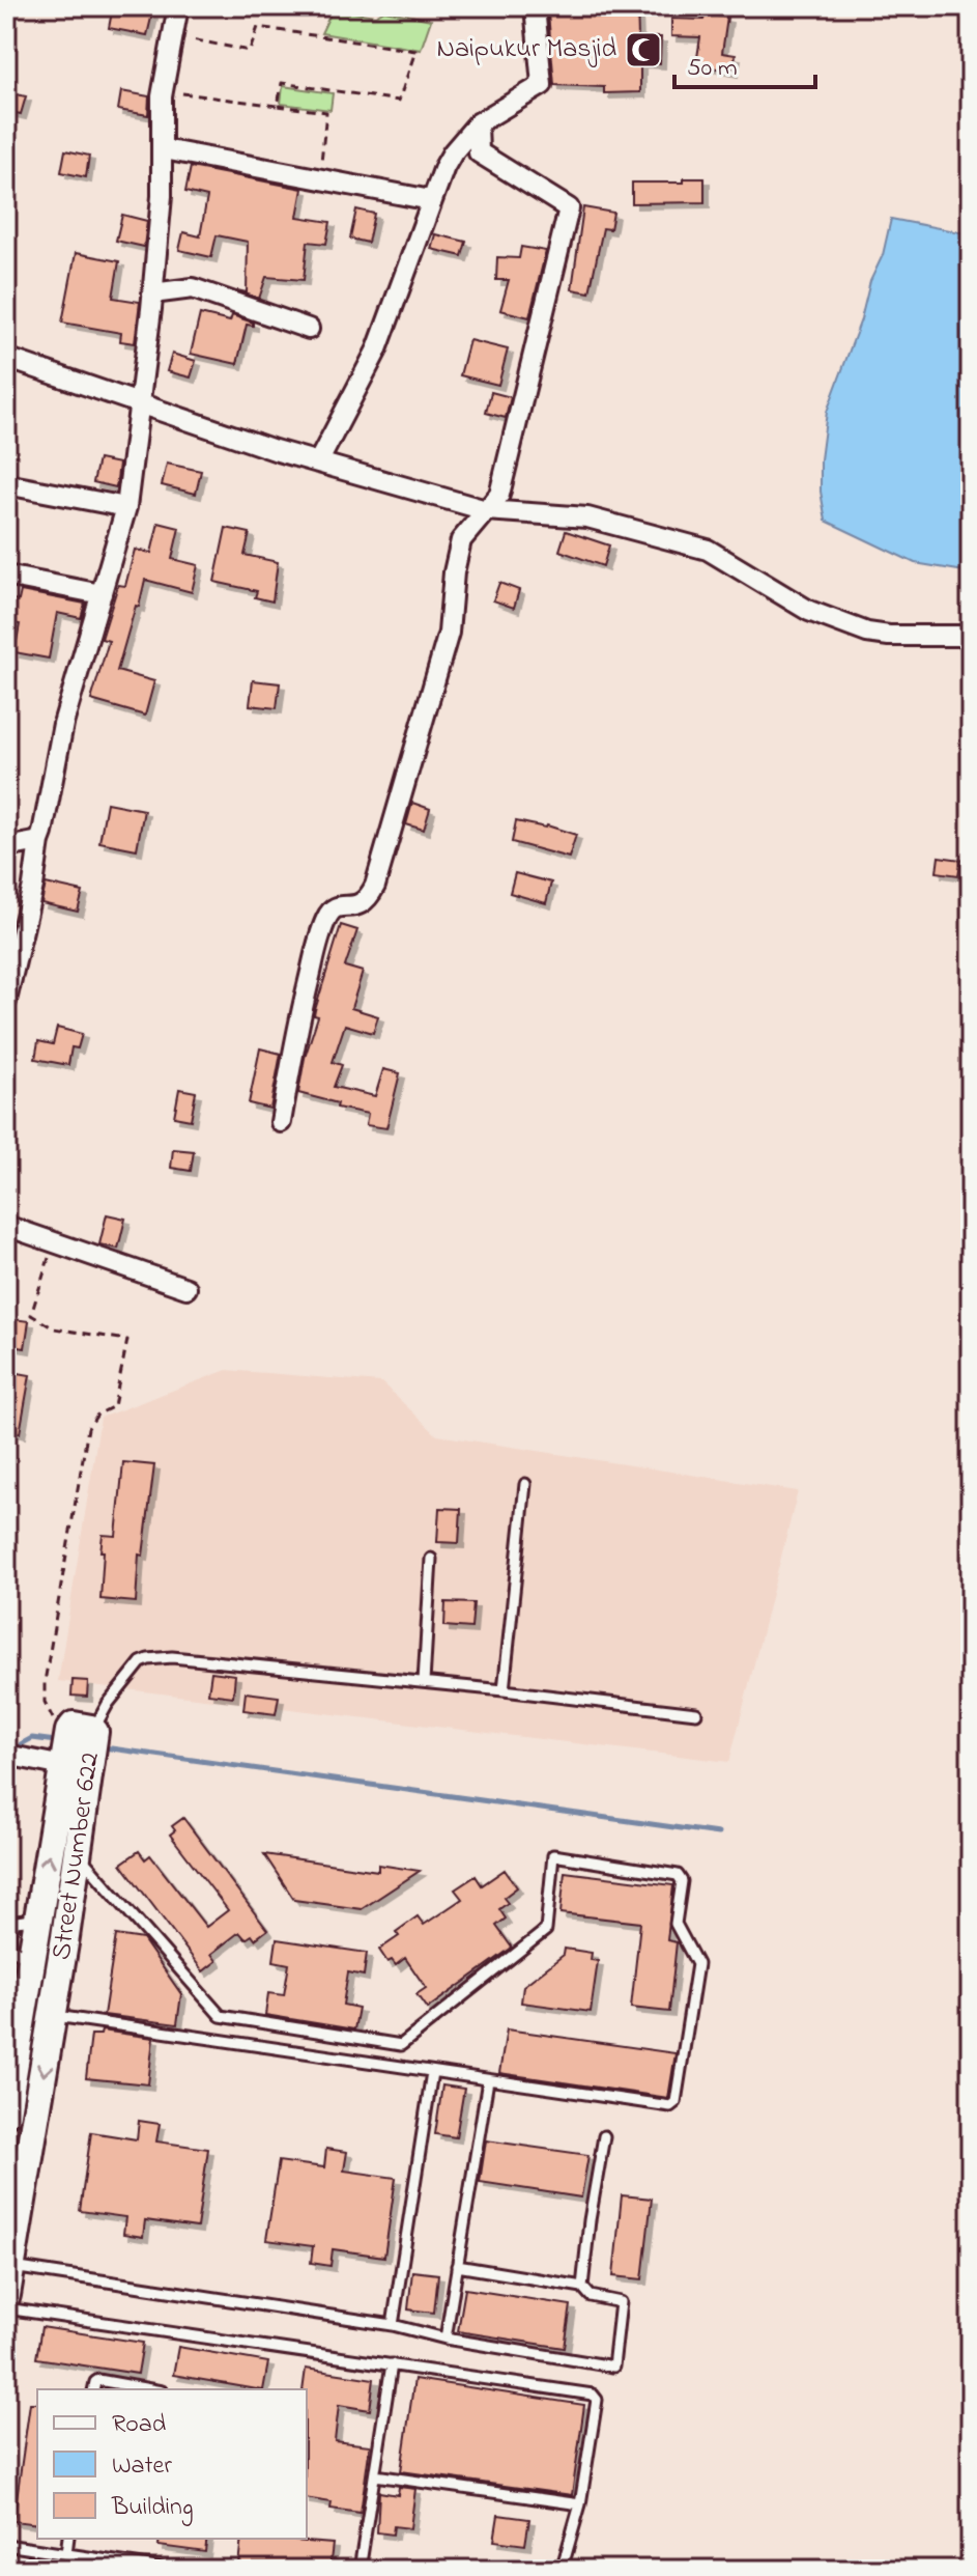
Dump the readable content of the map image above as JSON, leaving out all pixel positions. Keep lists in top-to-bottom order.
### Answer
{
  "streets": {
    "street": ["Street Number 622"]
  },
  "places": {
    "mosque": ["Naipukur Masjid"]
  },
  "legend": ["Road", "Water", "Building"],
  "scale_bar": "50 m"
}
